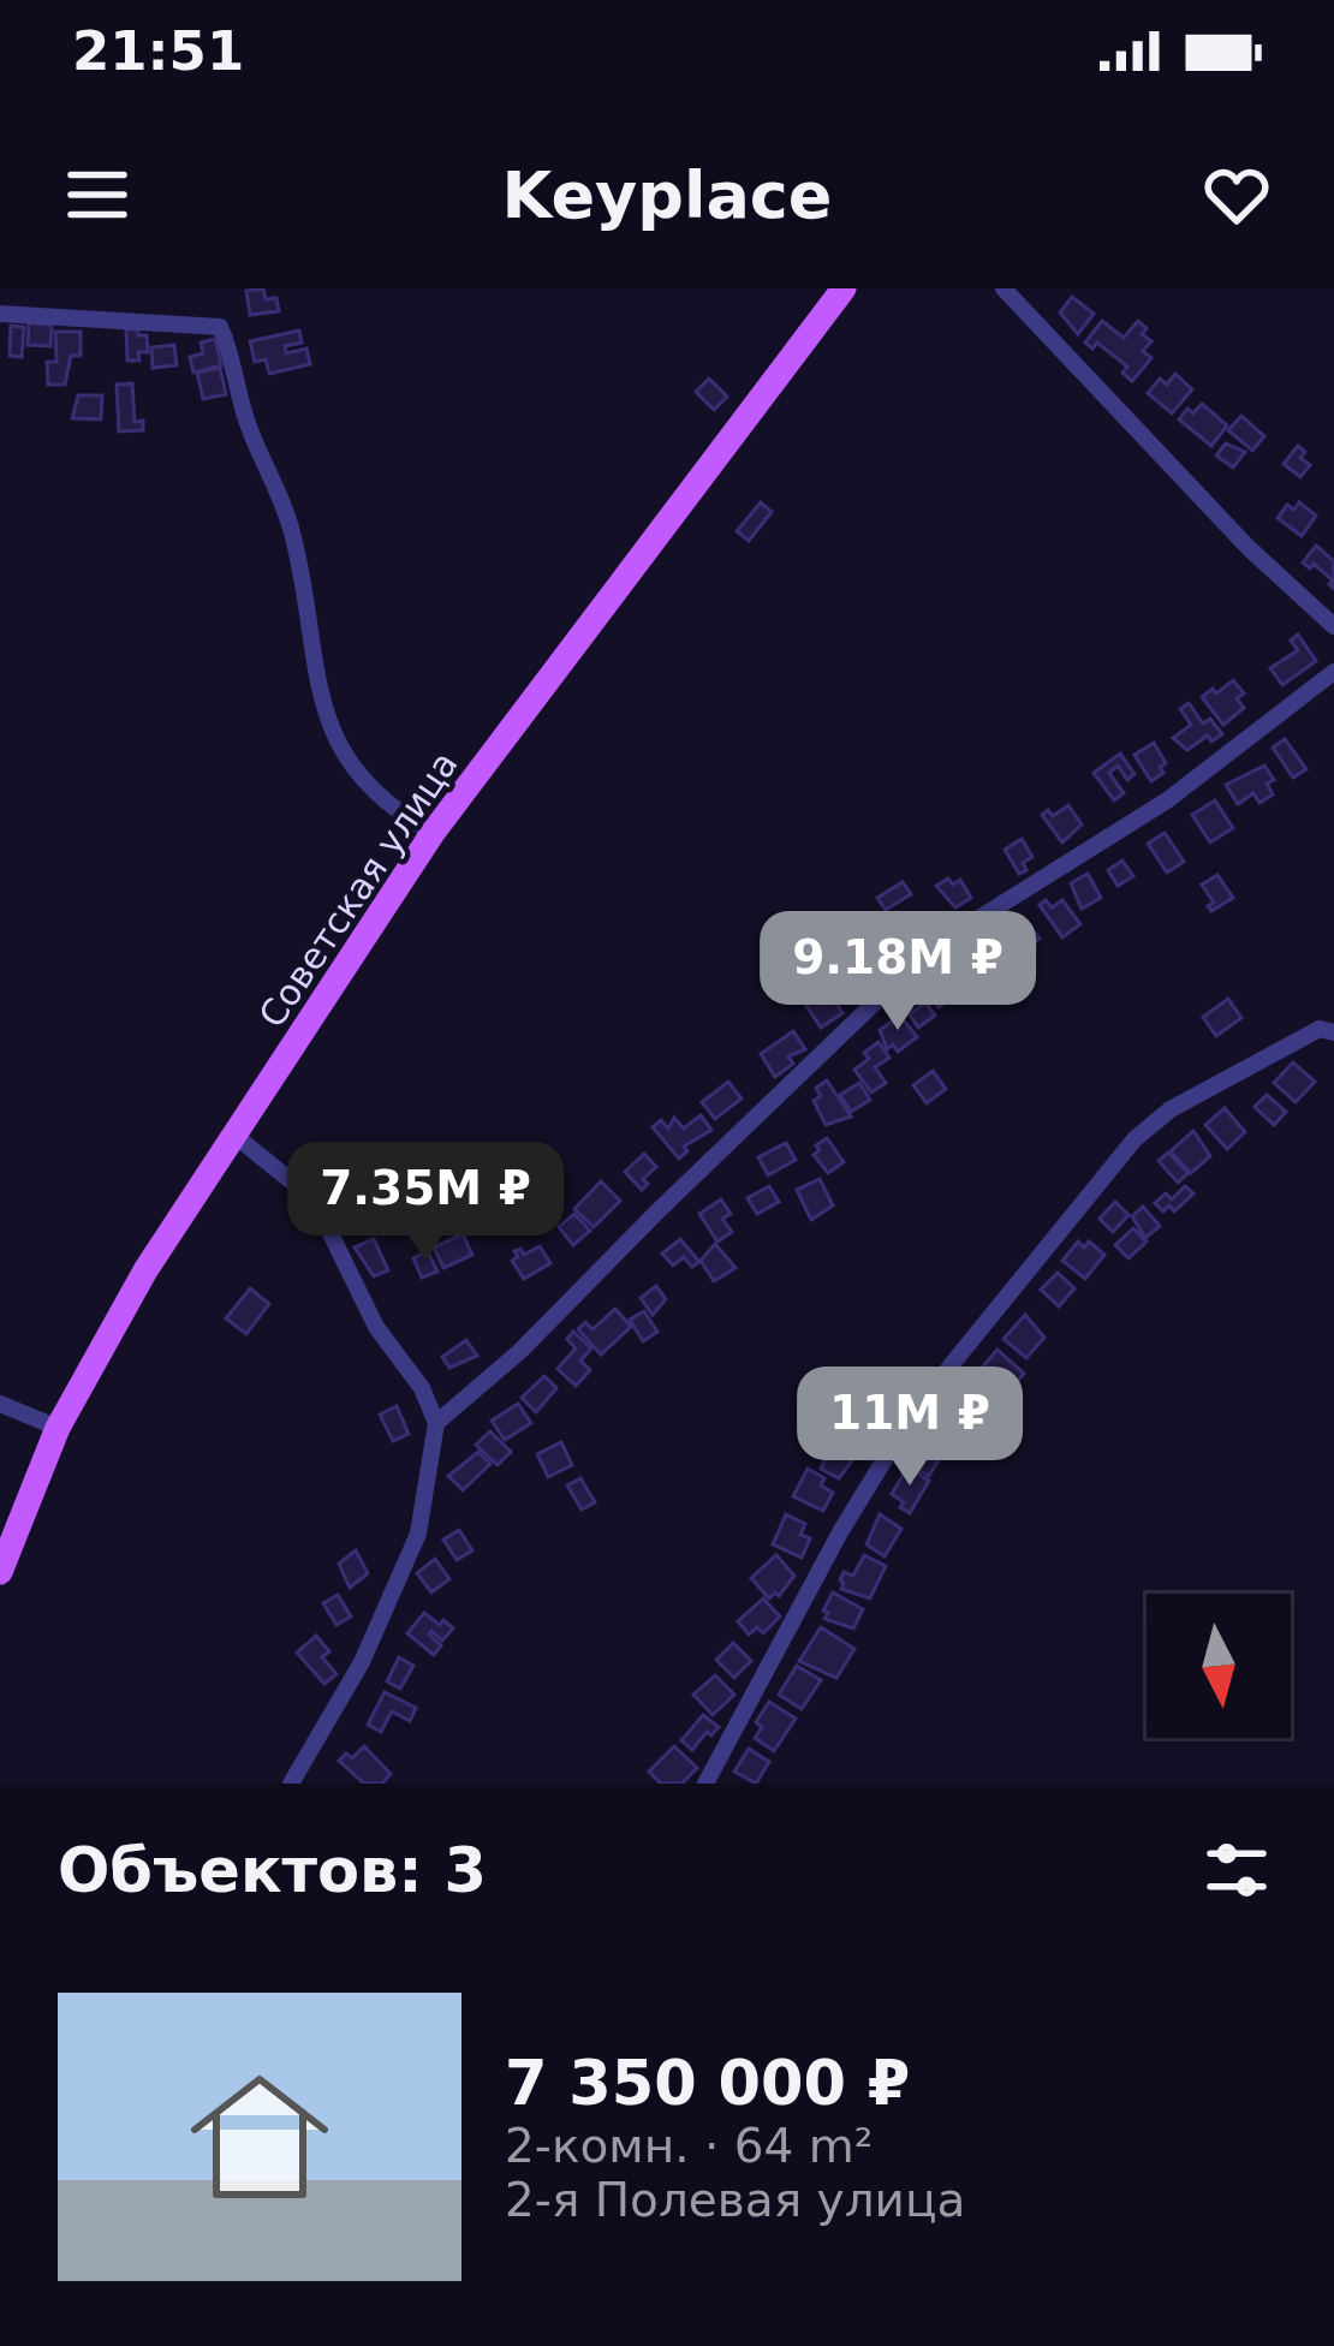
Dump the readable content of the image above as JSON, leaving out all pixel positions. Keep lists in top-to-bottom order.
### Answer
{
  "streets": {
    "main road": ["Советская улица"]
  },
  "north": "bottom",
  "page": {
    "status": "21:51",
    "header": "Keyplace",
    "price": ["9.18M ₽", "7.35M ₽", "11M ₽"],
    "heading": "Объектов: 3",
    "list": [
      {
        "name": "7 350 000 ₽",
        "note": "2-комн. · 64 m² · 2-я Полевая улица"
      }
    ]
  }
}
